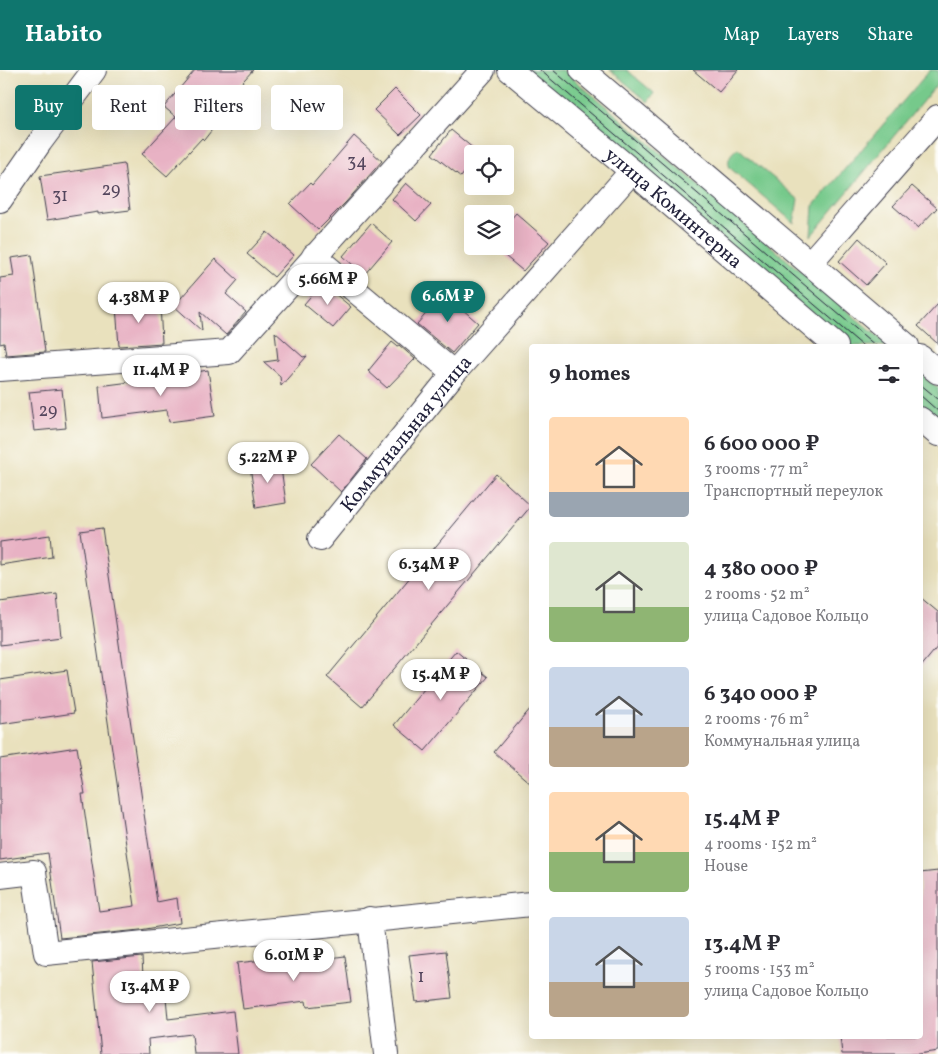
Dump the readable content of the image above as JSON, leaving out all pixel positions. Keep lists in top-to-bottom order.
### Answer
{
  "streets": {
    "street": ["улица Коминтерна", "Коммунальная улица"]
  },
  "crossings": [
    ["улица Коминтерна", "Коммунальная улица"]
  ],
  "house_numbers": [
    "34",
    "29",
    "31",
    "29",
    "1"
  ],
  "page": {
    "header": "Habito",
    "nav": ["Map", "Layers", "Share"],
    "chip": [
      "Buy",
      "Rent",
      "Filters",
      "New"
    ],
    "price": [
      "5.66M ₽",
      "6.6M ₽",
      "4.38M ₽",
      "11.4M ₽",
      "5.22M ₽",
      "6.34M ₽",
      "15.4M ₽",
      "6.01M ₽",
      "13.4M ₽"
    ],
    "heading": "9 homes",
    "list": [
      {
        "name": "6 600 000 ₽",
        "note": "3 rooms · 77 m² · Транспортный переулок"
      },
      {
        "name": "4 380 000 ₽",
        "note": "2 rooms · 52 m² · улица Садовое Кольцо"
      },
      {
        "name": "6 340 000 ₽",
        "note": "2 rooms · 76 m² · Коммунальная улица"
      },
      {
        "name": "15.4M ₽",
        "note": "4 rooms · 152 m² · House"
      },
      {
        "name": "13.4M ₽",
        "note": "5 rooms · 153 m² · улица Садовое Кольцо"
      }
    ]
  }
}
